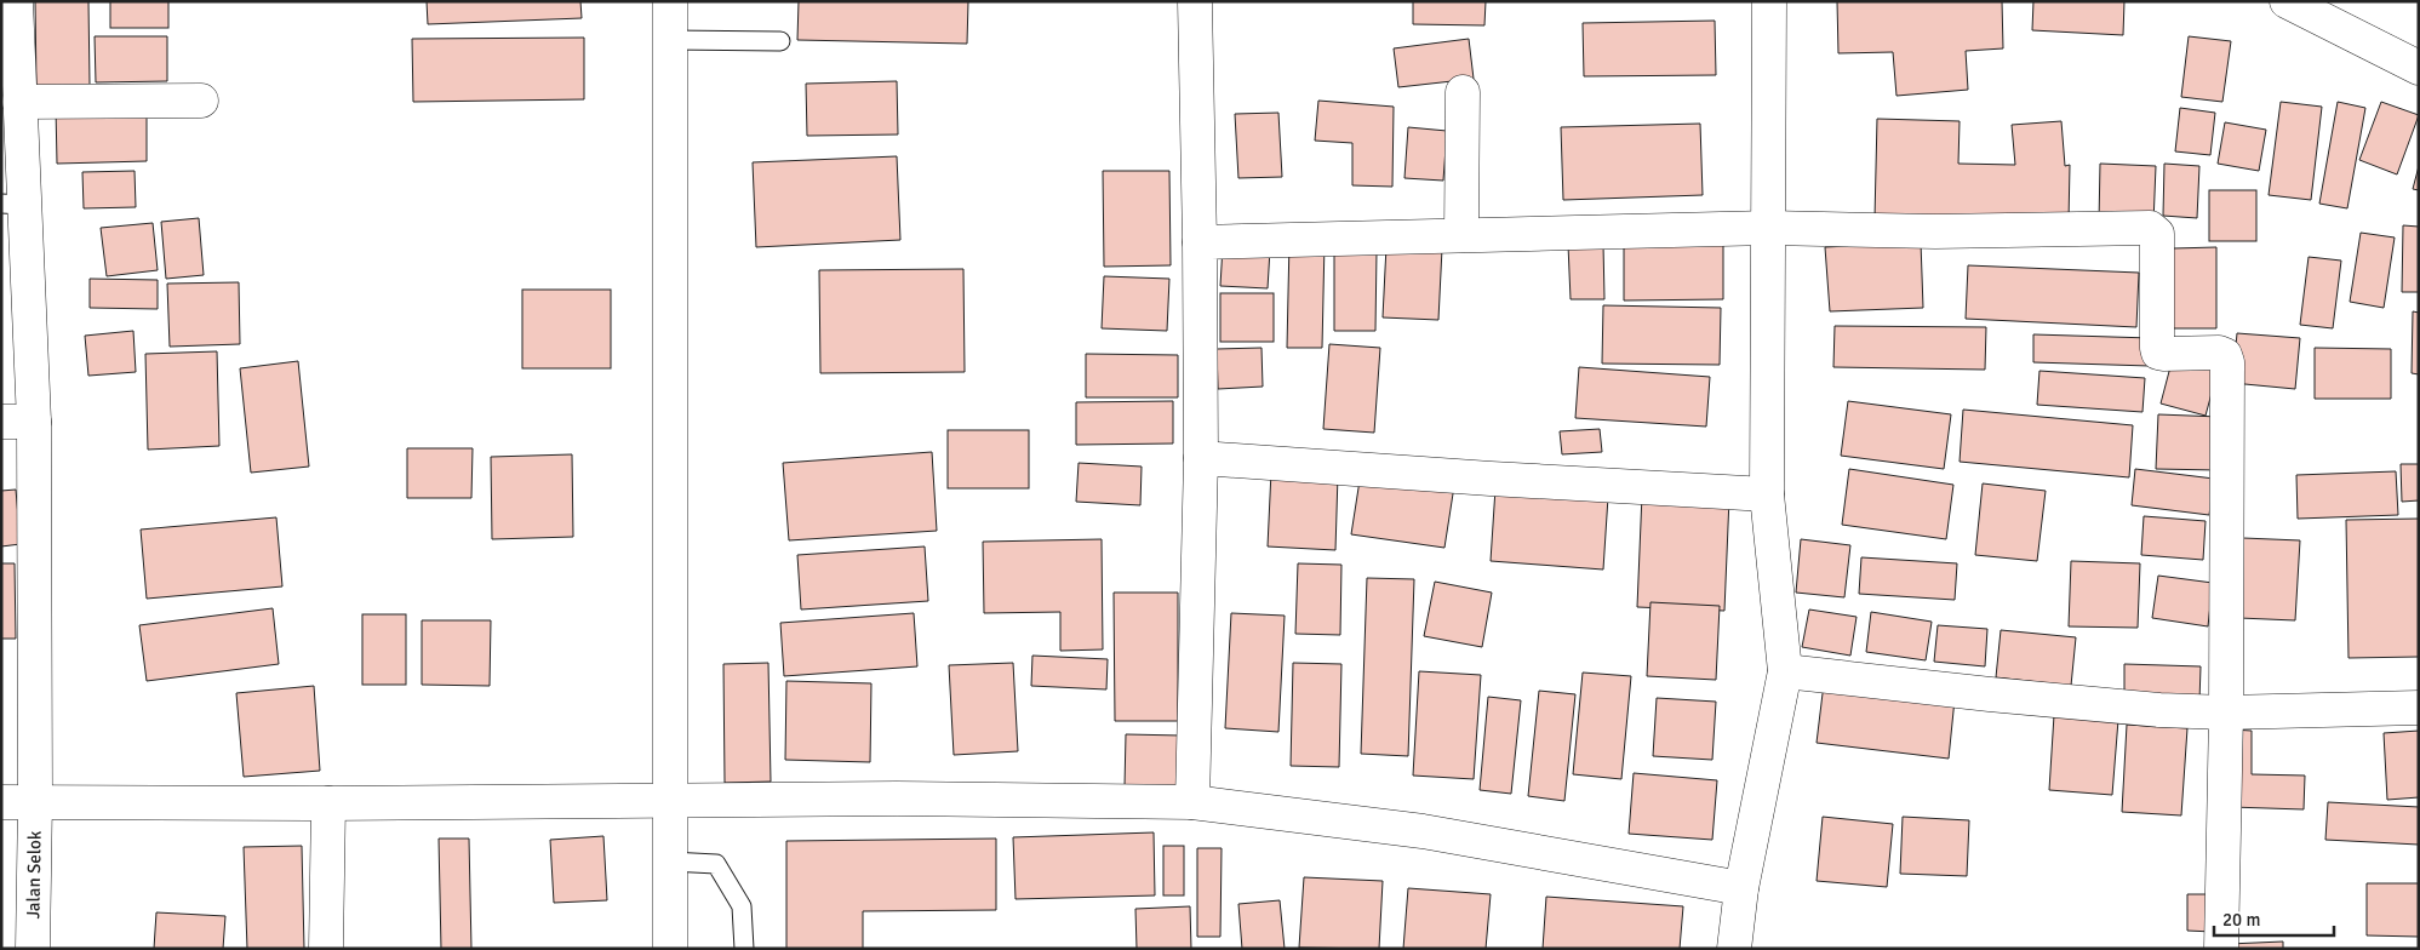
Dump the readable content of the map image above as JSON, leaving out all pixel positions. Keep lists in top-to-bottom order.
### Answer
{
  "streets": {
    "street": ["Jalan Selok"]
  },
  "scale_bar": "20 m"
}
